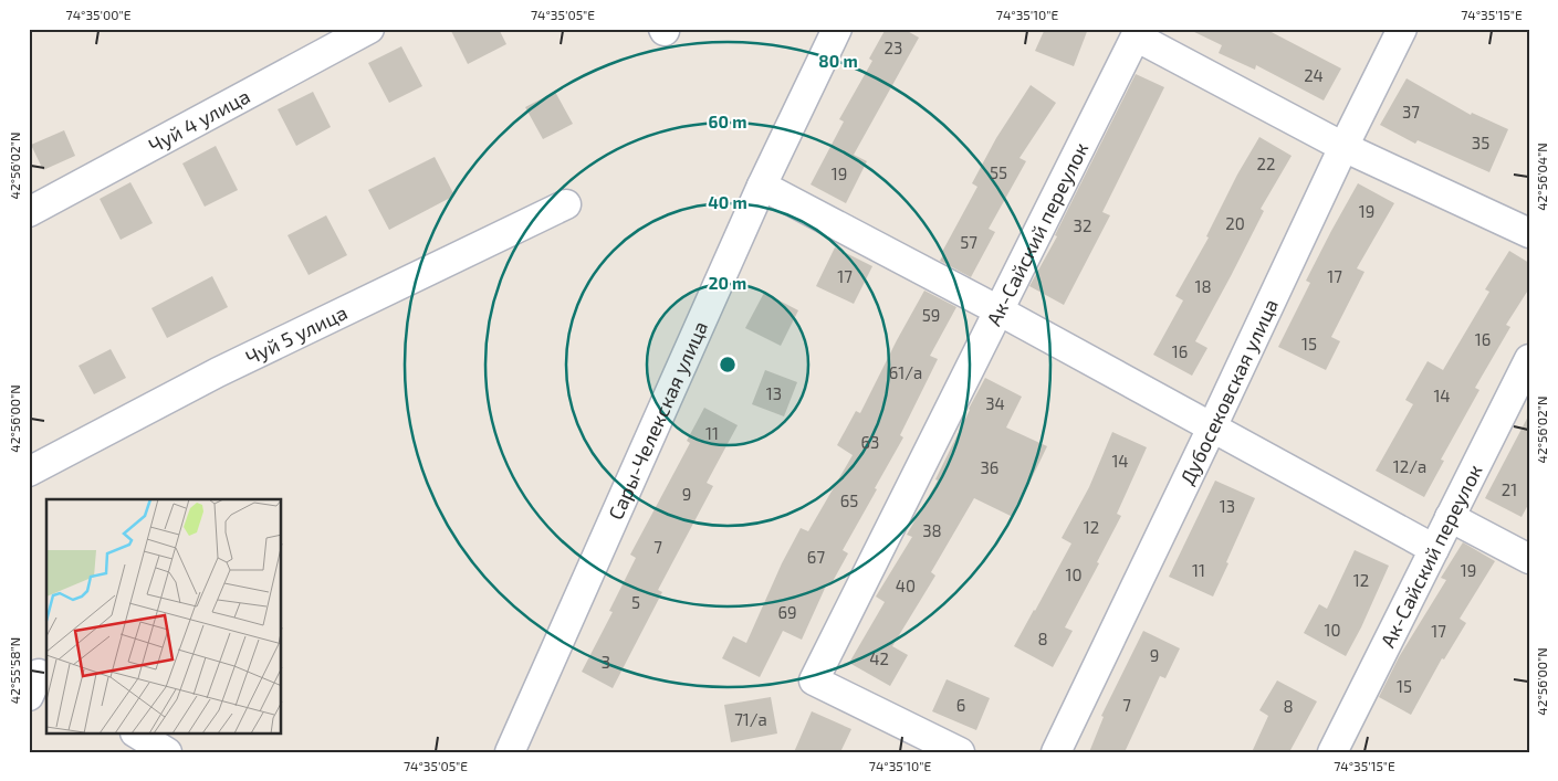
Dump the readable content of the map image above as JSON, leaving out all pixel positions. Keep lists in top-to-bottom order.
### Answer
{
  "streets": {
    "street": [
      "Чуй 4 улица",
      "Ак-Сайский переулок",
      "Чуй 5 улица",
      "Дубосековская улица",
      "Сары-Челекская улица"
    ]
  },
  "crossings": [
    ["Ак-Сайский переулок", "Дубосековская улица"]
  ],
  "house_numbers": [
    "23",
    "24",
    "37",
    "35",
    "22",
    "55",
    "19",
    "19",
    "20",
    "32",
    "57",
    "17",
    "17",
    "18",
    "59",
    "16",
    "15",
    "16",
    "61/а",
    "13",
    "14",
    "34",
    "11",
    "63",
    "14",
    "12/а",
    "36",
    "21",
    "9",
    "65",
    "13",
    "12",
    "38",
    "7",
    "67",
    "11",
    "19",
    "10",
    "12",
    "40",
    "5",
    "69",
    "10",
    "17",
    "8",
    "9",
    "42",
    "3",
    "15",
    "6",
    "7",
    "8",
    "71/а"
  ],
  "coordinates": [
    "74°35'00\"E",
    "74°35'05\"E",
    "74°35'10\"E",
    "74°35'15\"E",
    "42°56'02\"N",
    "42°56'04\"N",
    "42°56'00\"N",
    "42°55'58\"N"
  ],
  "rings": [
    "80 m",
    "60 m",
    "40 m",
    "20 m"
  ]
}
